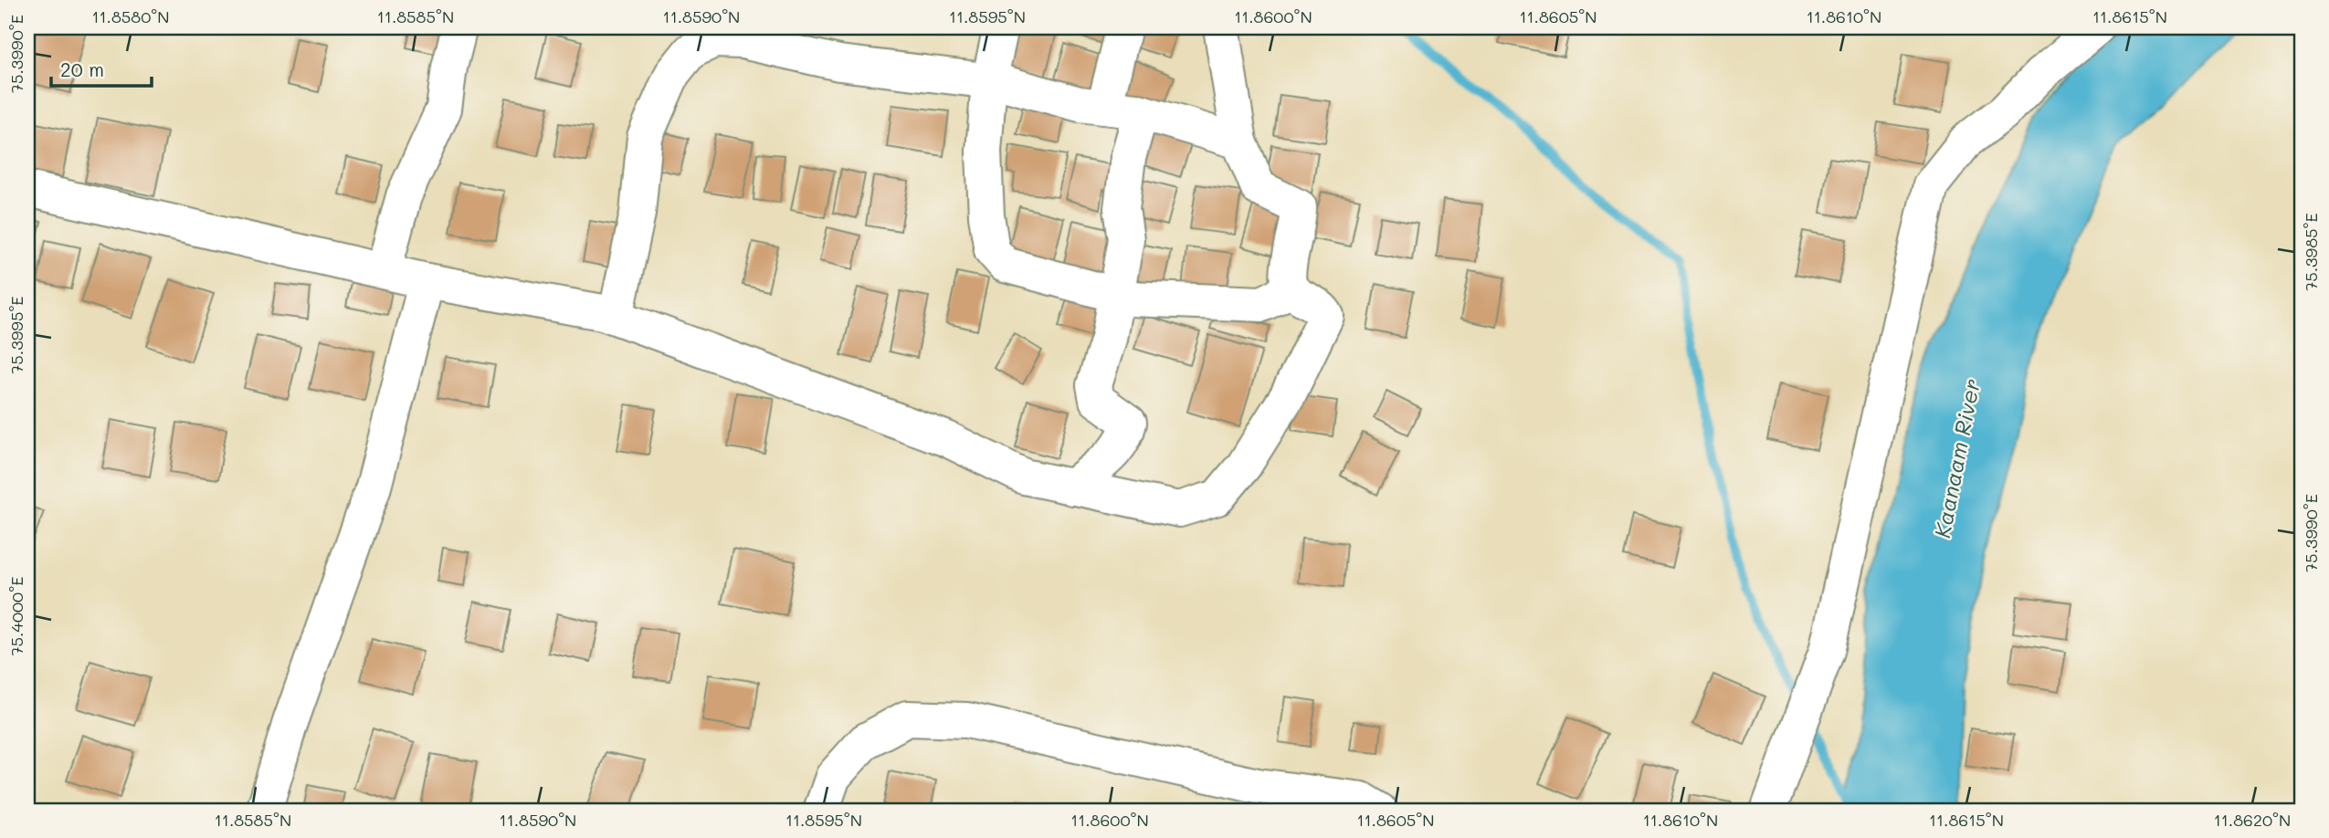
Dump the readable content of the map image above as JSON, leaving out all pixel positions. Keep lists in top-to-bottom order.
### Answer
{
  "water": ["Kaanaam River"],
  "scale_bar": "20 m",
  "coordinates": [
    "11.8580°N",
    "11.8585°N",
    "11.8590°N",
    "11.8595°N",
    "11.8600°N",
    "11.8605°N",
    "11.8610°N",
    "11.8615°N",
    "75.3990°E",
    "75.3985°E",
    "75.3995°E",
    "75.4000°E",
    "11.8620°N"
  ]
}
